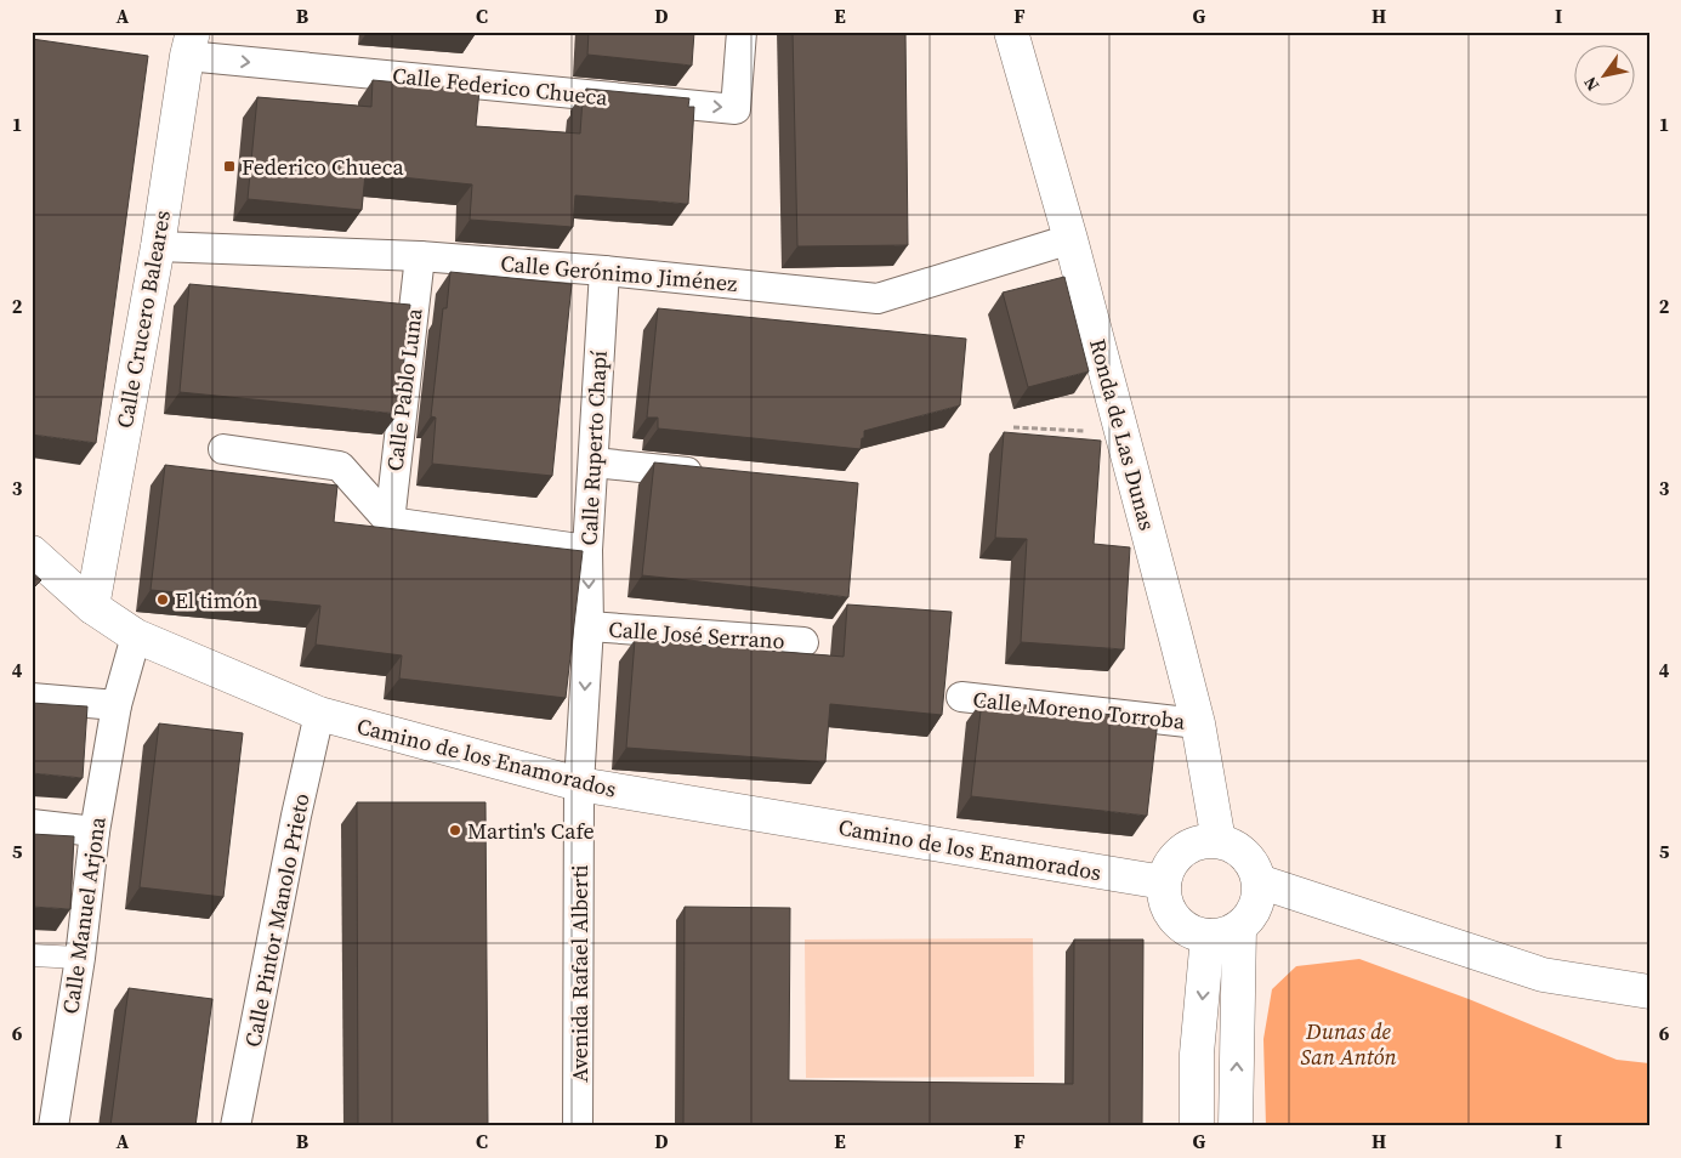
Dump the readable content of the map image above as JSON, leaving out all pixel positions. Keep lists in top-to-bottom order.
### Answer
{
  "streets": {
    "street": [
      "Calle Federico Chueca",
      "Calle Gerónimo Jiménez",
      "Calle Crucero Baleares",
      "Calle Pablo Luna",
      "Ronda de Las Dunas",
      "Calle Ruperto Chapí",
      "Calle José Serrano",
      "Calle Moreno Torroba",
      "Camino de los Enamorados",
      "Calle Manuel Arjona",
      "Calle Pintor Manolo Prieto",
      "Avenida Rafael Alberti"
    ]
  },
  "crossings": [
    ["Calle Federico Chueca", "Calle Crucero Baleares"],
    ["Calle Gerónimo Jiménez", "Calle Crucero Baleares"],
    ["Calle Gerónimo Jiménez", "Calle Pablo Luna"],
    ["Calle Gerónimo Jiménez", "Ronda de Las Dunas"],
    ["Calle Gerónimo Jiménez", "Calle Ruperto Chapí"],
    ["Calle Crucero Baleares", "Camino de los Enamorados"],
    ["Ronda de Las Dunas", "Calle Moreno Torroba"],
    ["Ronda de Las Dunas", "Camino de los Enamorados"],
    ["Calle Ruperto Chapí", "Calle José Serrano"],
    ["Calle Ruperto Chapí", "Camino de los Enamorados"],
    ["Calle Ruperto Chapí", "Avenida Rafael Alberti"],
    ["Camino de los Enamorados", "Calle Manuel Arjona"],
    ["Camino de los Enamorados", "Calle Pintor Manolo Prieto"],
    ["Camino de los Enamorados", "Avenida Rafael Alberti"]
  ],
  "one_way": ["Calle Federico Chueca", "Calle Ruperto Chapí"],
  "parks": ["Dunas de San Antón"],
  "places": {
    "transit": ["Federico Chueca"],
    "other": ["El timón", "Martin's Cafe"]
  },
  "north": "bottom left",
  "grid": {
    "columns": [
      "A",
      "B",
      "C",
      "D",
      "E",
      "F",
      "G",
      "H",
      "I"
    ],
    "rows": [
      "1",
      "2",
      "3",
      "4",
      "5",
      "6"
    ]
  }
}
